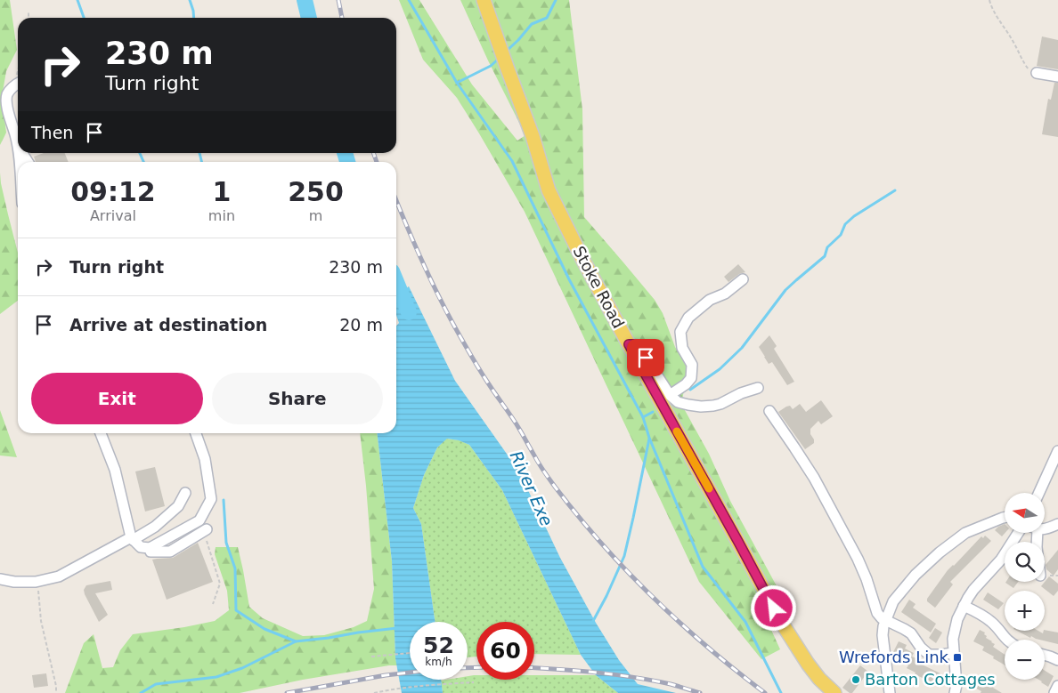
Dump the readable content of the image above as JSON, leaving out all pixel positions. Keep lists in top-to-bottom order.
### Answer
{
  "streets": {
    "main road": ["Stoke Road"]
  },
  "water": ["River Exe"],
  "places": {
    "transit": ["Wrefords Link"],
    "other": ["Barton Cottages"]
  },
  "north": "left",
  "page": {
    "turn": ["230 m", "Turn right"],
    "then": "Then",
    "eta": [
      "09:12",
      "Arrival",
      "1",
      "min",
      "250",
      "m"
    ],
    "list": [
      {
        "name": "Turn right",
        "value": "230 m"
      },
      {
        "name": "Arrive at destination",
        "value": "20 m"
      }
    ],
    "buttons": ["Exit", "Share"],
    "map_buttons": ["+", "−"],
    "speed": "52 km/h",
    "limit": "60"
  }
}
